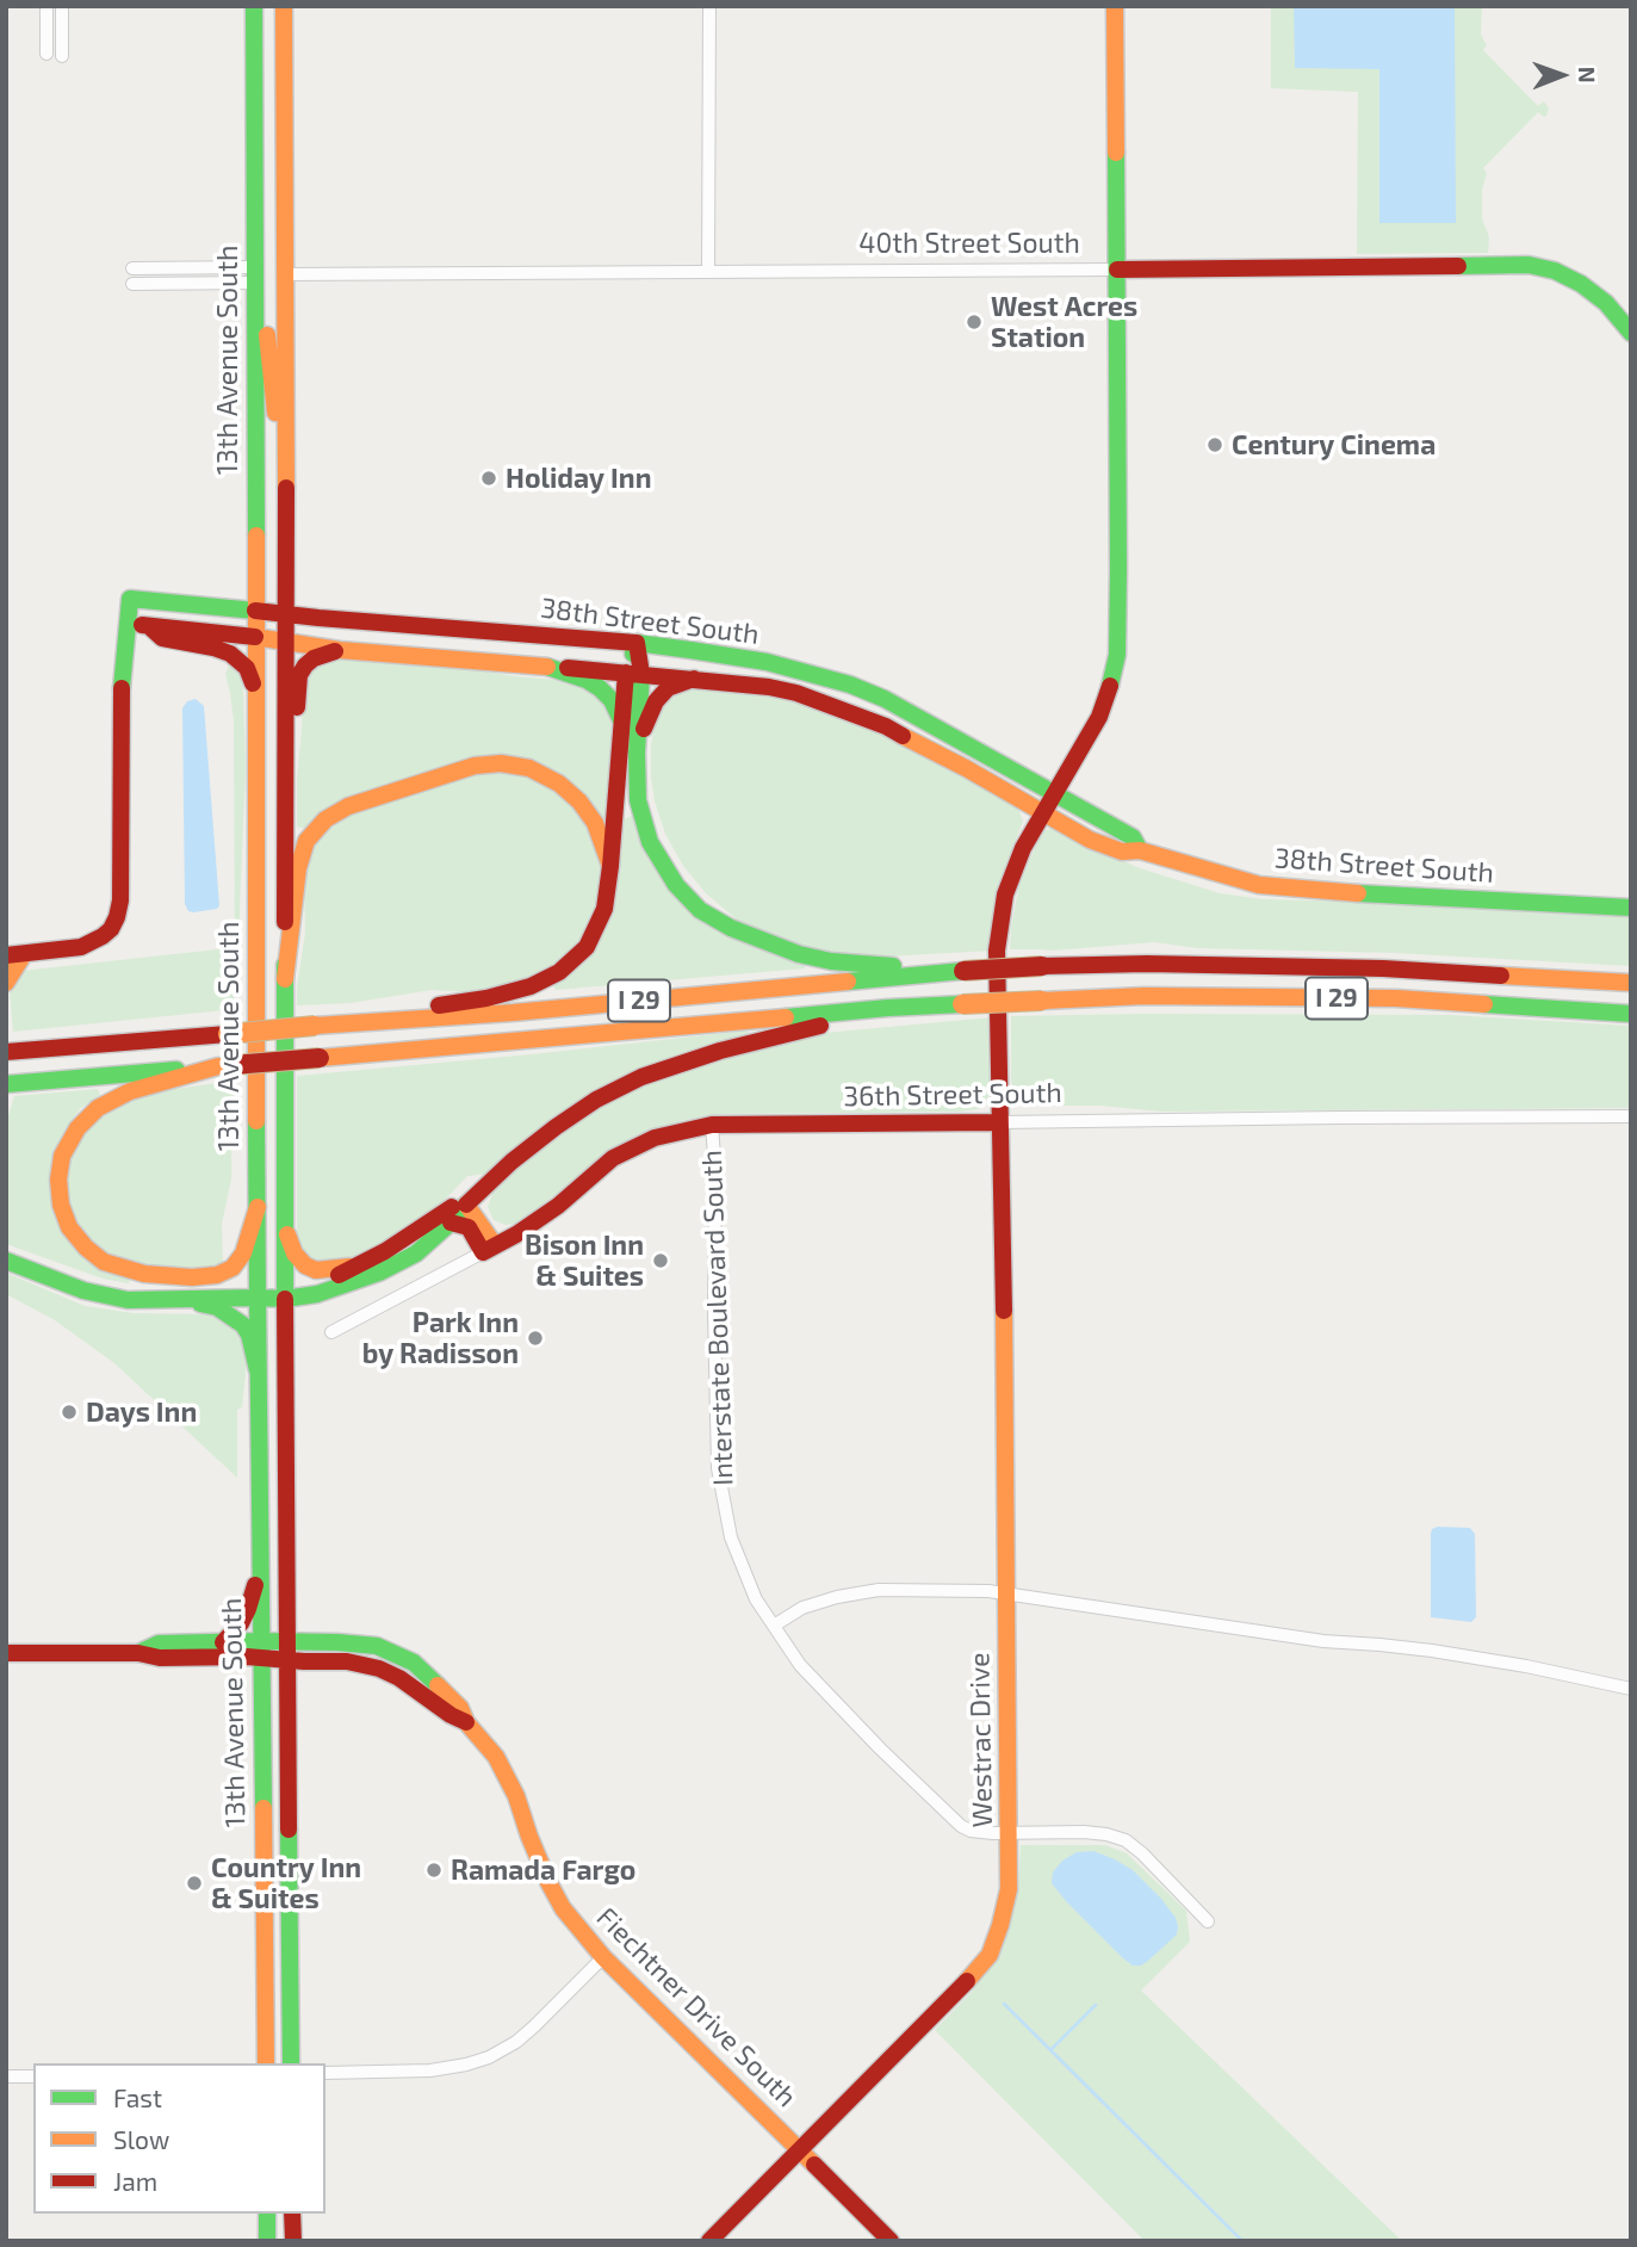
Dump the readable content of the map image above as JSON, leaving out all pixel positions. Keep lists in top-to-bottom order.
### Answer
{
  "streets": {
    "main road": [
      "40th Street South",
      "13th Avenue South",
      "38th Street South",
      "I 29",
      "36th Street South",
      "Westrac Drive",
      "Fiechtner Drive South"
    ],
    "street": ["Interstate Boulevard South"]
  },
  "crossings": [
    ["40th Street South", "13th Avenue South"],
    ["40th Street South", "Westrac Drive"],
    ["13th Avenue South", "38th Street South"],
    ["13th Avenue South", "Fiechtner Drive South"],
    ["38th Street South", "Westrac Drive"],
    ["36th Street South", "Interstate Boulevard South"],
    ["36th Street South", "Westrac Drive"],
    ["Interstate Boulevard South", "Westrac Drive"],
    ["Westrac Drive", "Fiechtner Drive South"]
  ],
  "places": [
    "West Acres Station",
    "Century Cinema",
    "Holiday Inn",
    "Bison Inn & Suites",
    "Park Inn by Radisson",
    "Days Inn",
    "Ramada Fargo",
    "Country Inn & Suites"
  ],
  "legend": ["Fast", "Slow", "Jam"],
  "north": "right"
}
